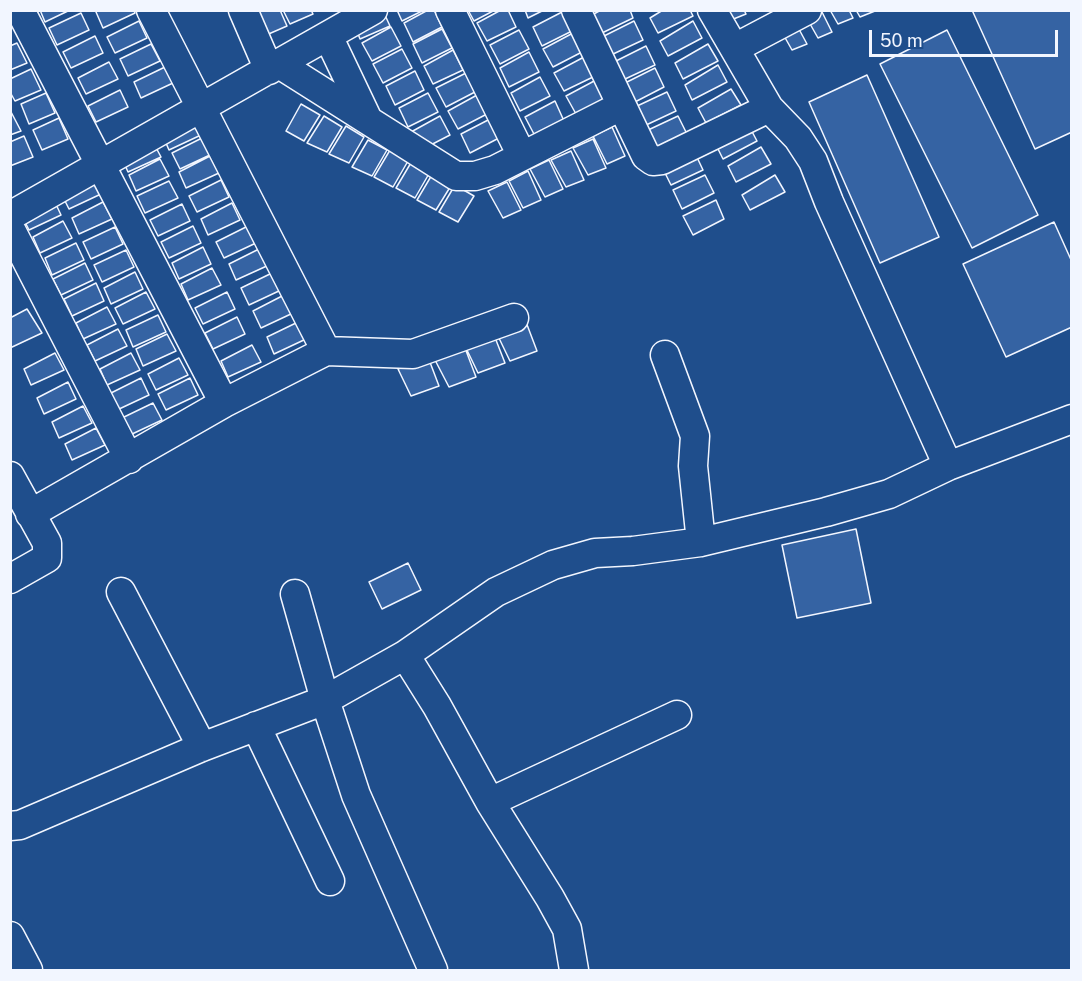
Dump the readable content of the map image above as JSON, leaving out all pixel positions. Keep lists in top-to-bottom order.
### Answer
{
  "scale_bar": "50 m"
}
